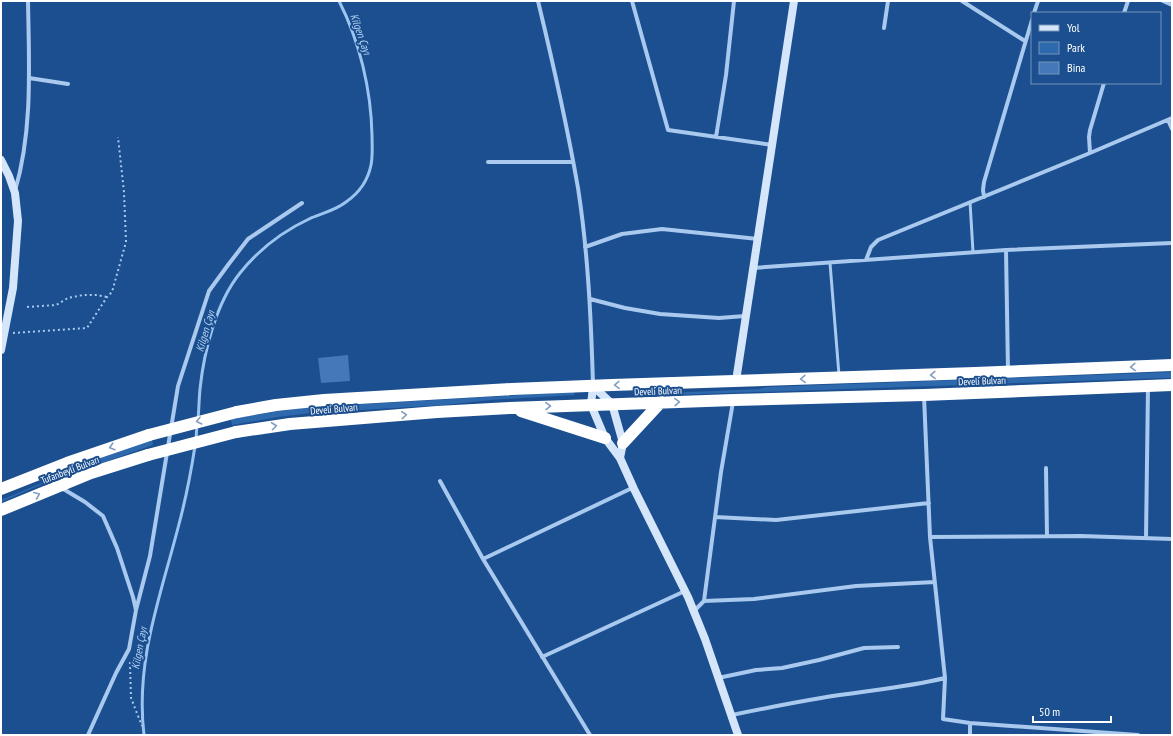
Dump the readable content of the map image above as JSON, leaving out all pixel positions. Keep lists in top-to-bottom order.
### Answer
{
  "streets": {
    "highway": ["Develi Bulvarı", "Tufanbeyli Bulvarı"]
  },
  "crossings": [
    ["Develi Bulvarı", "Tufanbeyli Bulvarı"]
  ],
  "water": ["Kilgen Çayı"],
  "legend": ["Yol", "Park", "Bina"],
  "scale_bar": "50 m"
}
